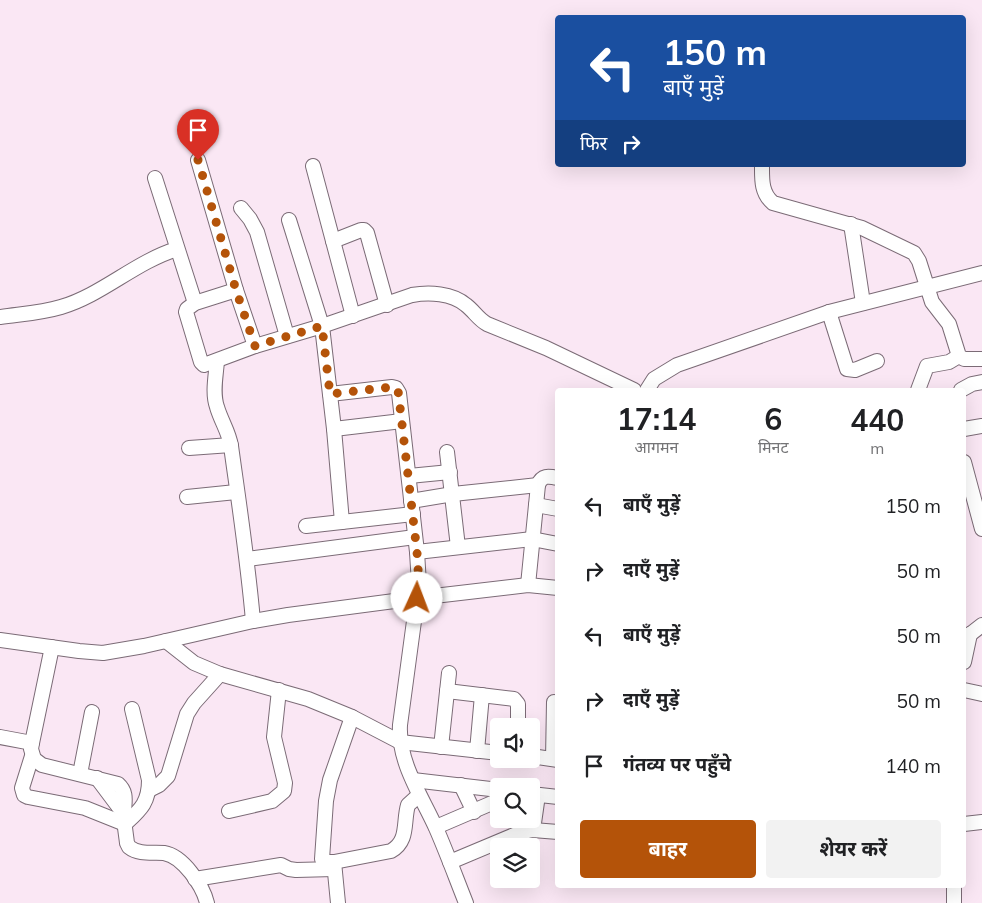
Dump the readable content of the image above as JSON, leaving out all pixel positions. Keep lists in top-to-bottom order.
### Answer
{
  "page": {
    "turn": ["150 m", "बाएँ मुड़ें"],
    "then": "फिर",
    "eta": [
      "17:14",
      "आगमन",
      "6",
      "मिनट",
      "440",
      "m"
    ],
    "list": [
      {
        "name": "बाएँ मुड़ें",
        "value": "150 m"
      },
      {
        "name": "दाएँ मुड़ें",
        "value": "50 m"
      },
      {
        "name": "बाएँ मुड़ें",
        "value": "50 m"
      },
      {
        "name": "दाएँ मुड़ें",
        "value": "50 m"
      },
      {
        "name": "गंतव्य पर पहुँचे",
        "value": "140 m"
      }
    ],
    "buttons": ["बाहर", "शेयर करें"]
  }
}
